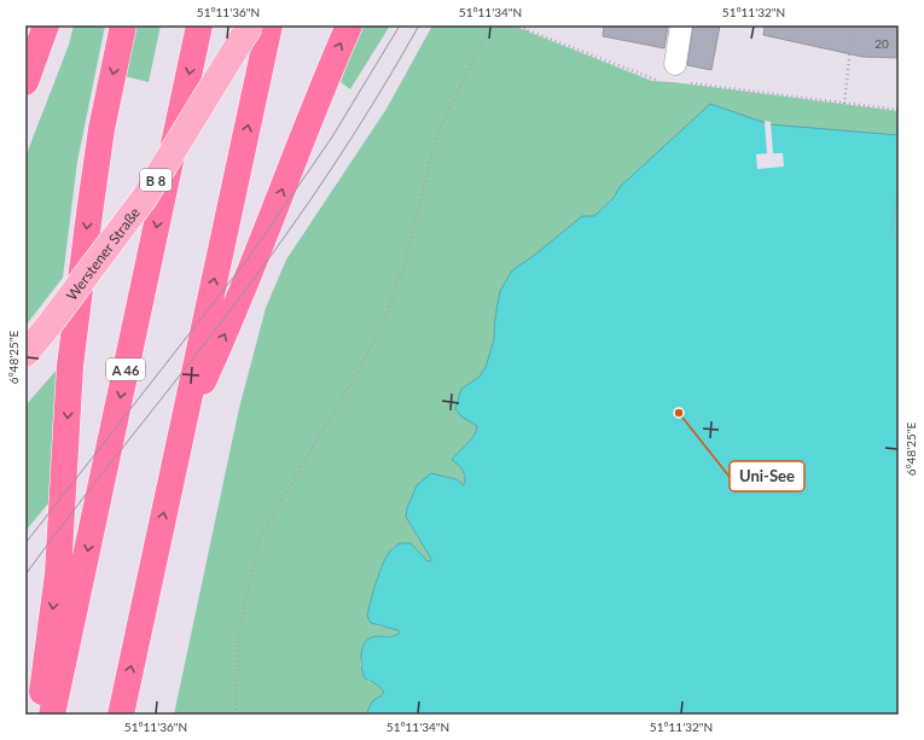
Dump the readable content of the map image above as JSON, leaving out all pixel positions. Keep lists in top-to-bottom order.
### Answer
{
  "streets": {
    "highway": ["A 46"],
    "main road": ["B 8", "Werstener Straße"]
  },
  "places": ["Uni-See"],
  "house_numbers": ["20"],
  "coordinates": [
    "51°11'36\"N",
    "51°11'34\"N",
    "51°11'32\"N",
    "6°48'25\"E"
  ]
}
